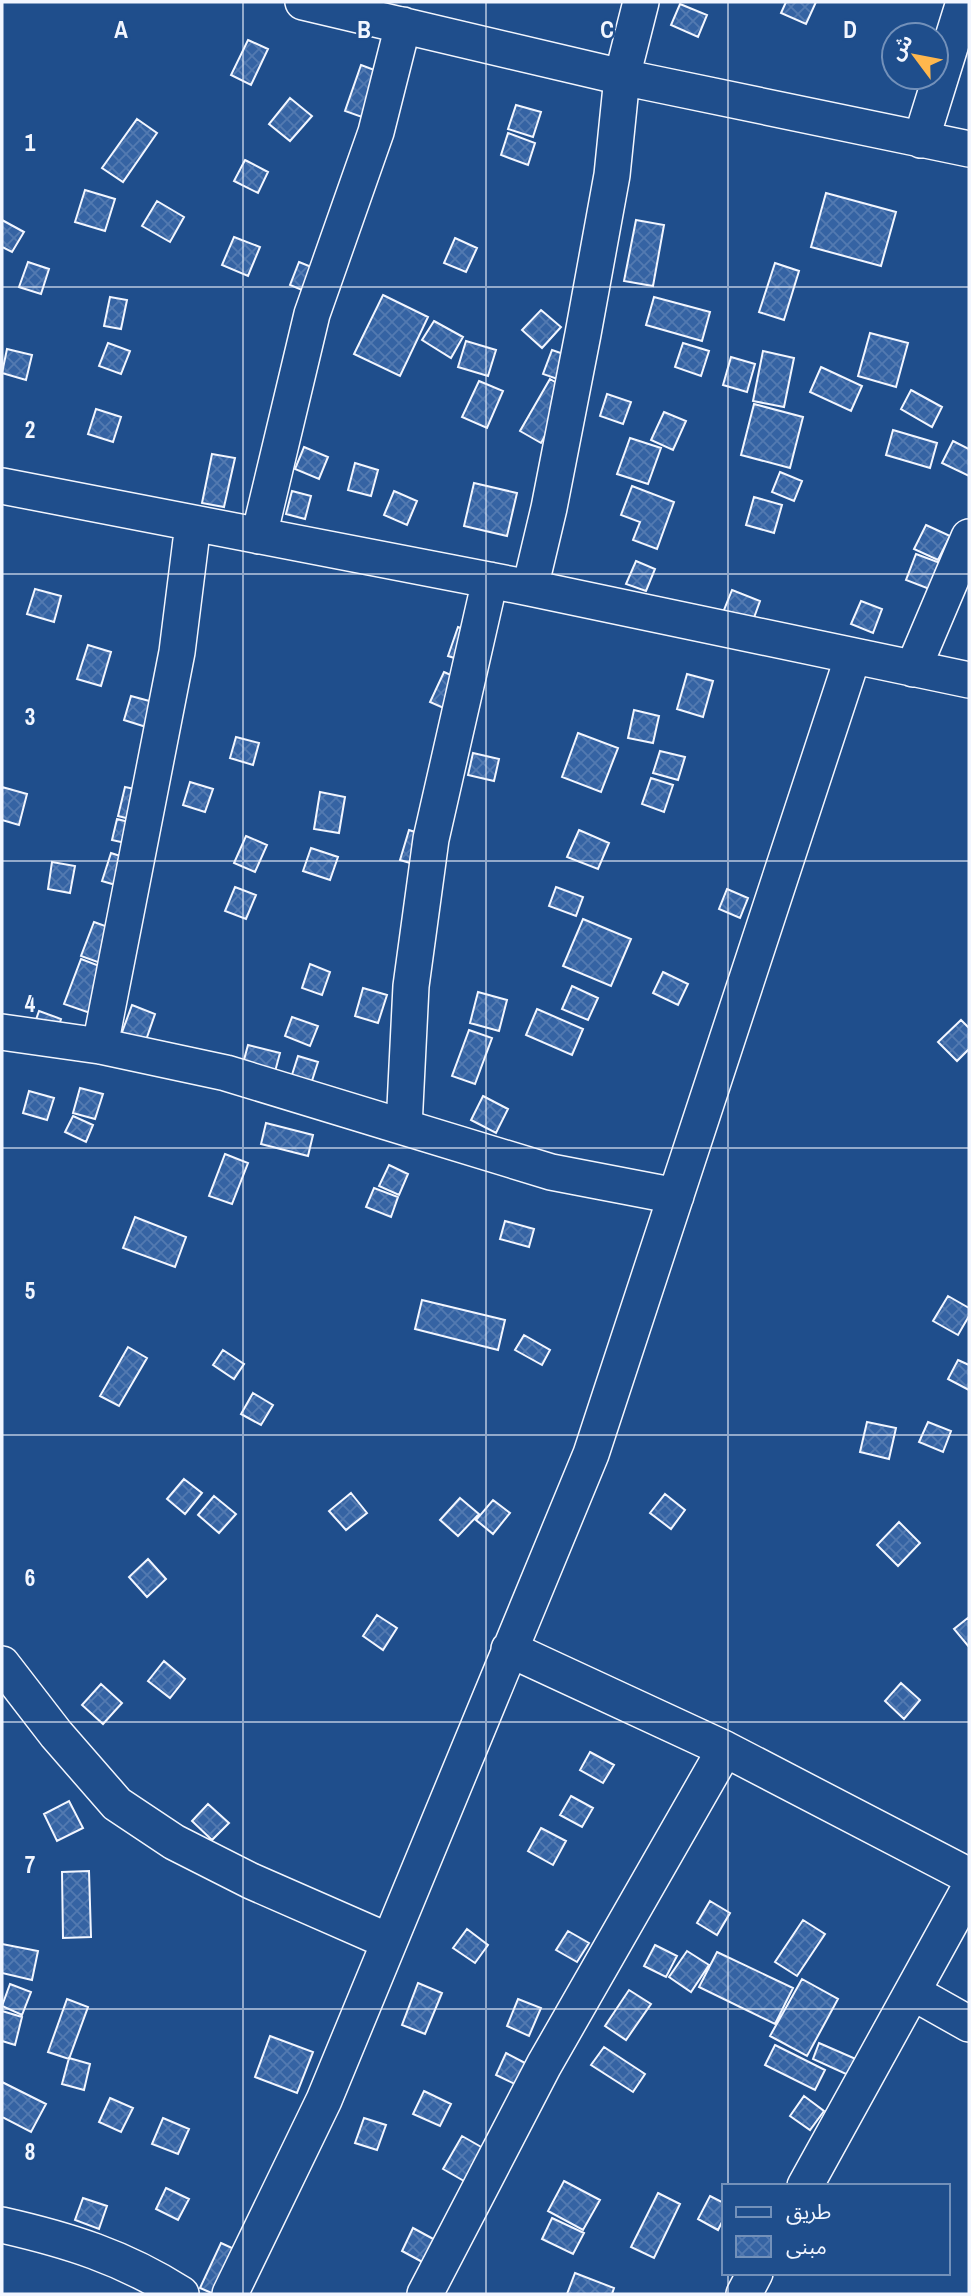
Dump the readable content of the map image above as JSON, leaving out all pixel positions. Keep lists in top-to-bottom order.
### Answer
{
  "legend": ["طريق", "مبنى"],
  "north": "top left",
  "grid": {
    "columns": [
      "A",
      "B",
      "C",
      "D"
    ],
    "rows": [
      "1",
      "2",
      "3",
      "4",
      "5",
      "6",
      "7",
      "8"
    ]
  }
}
